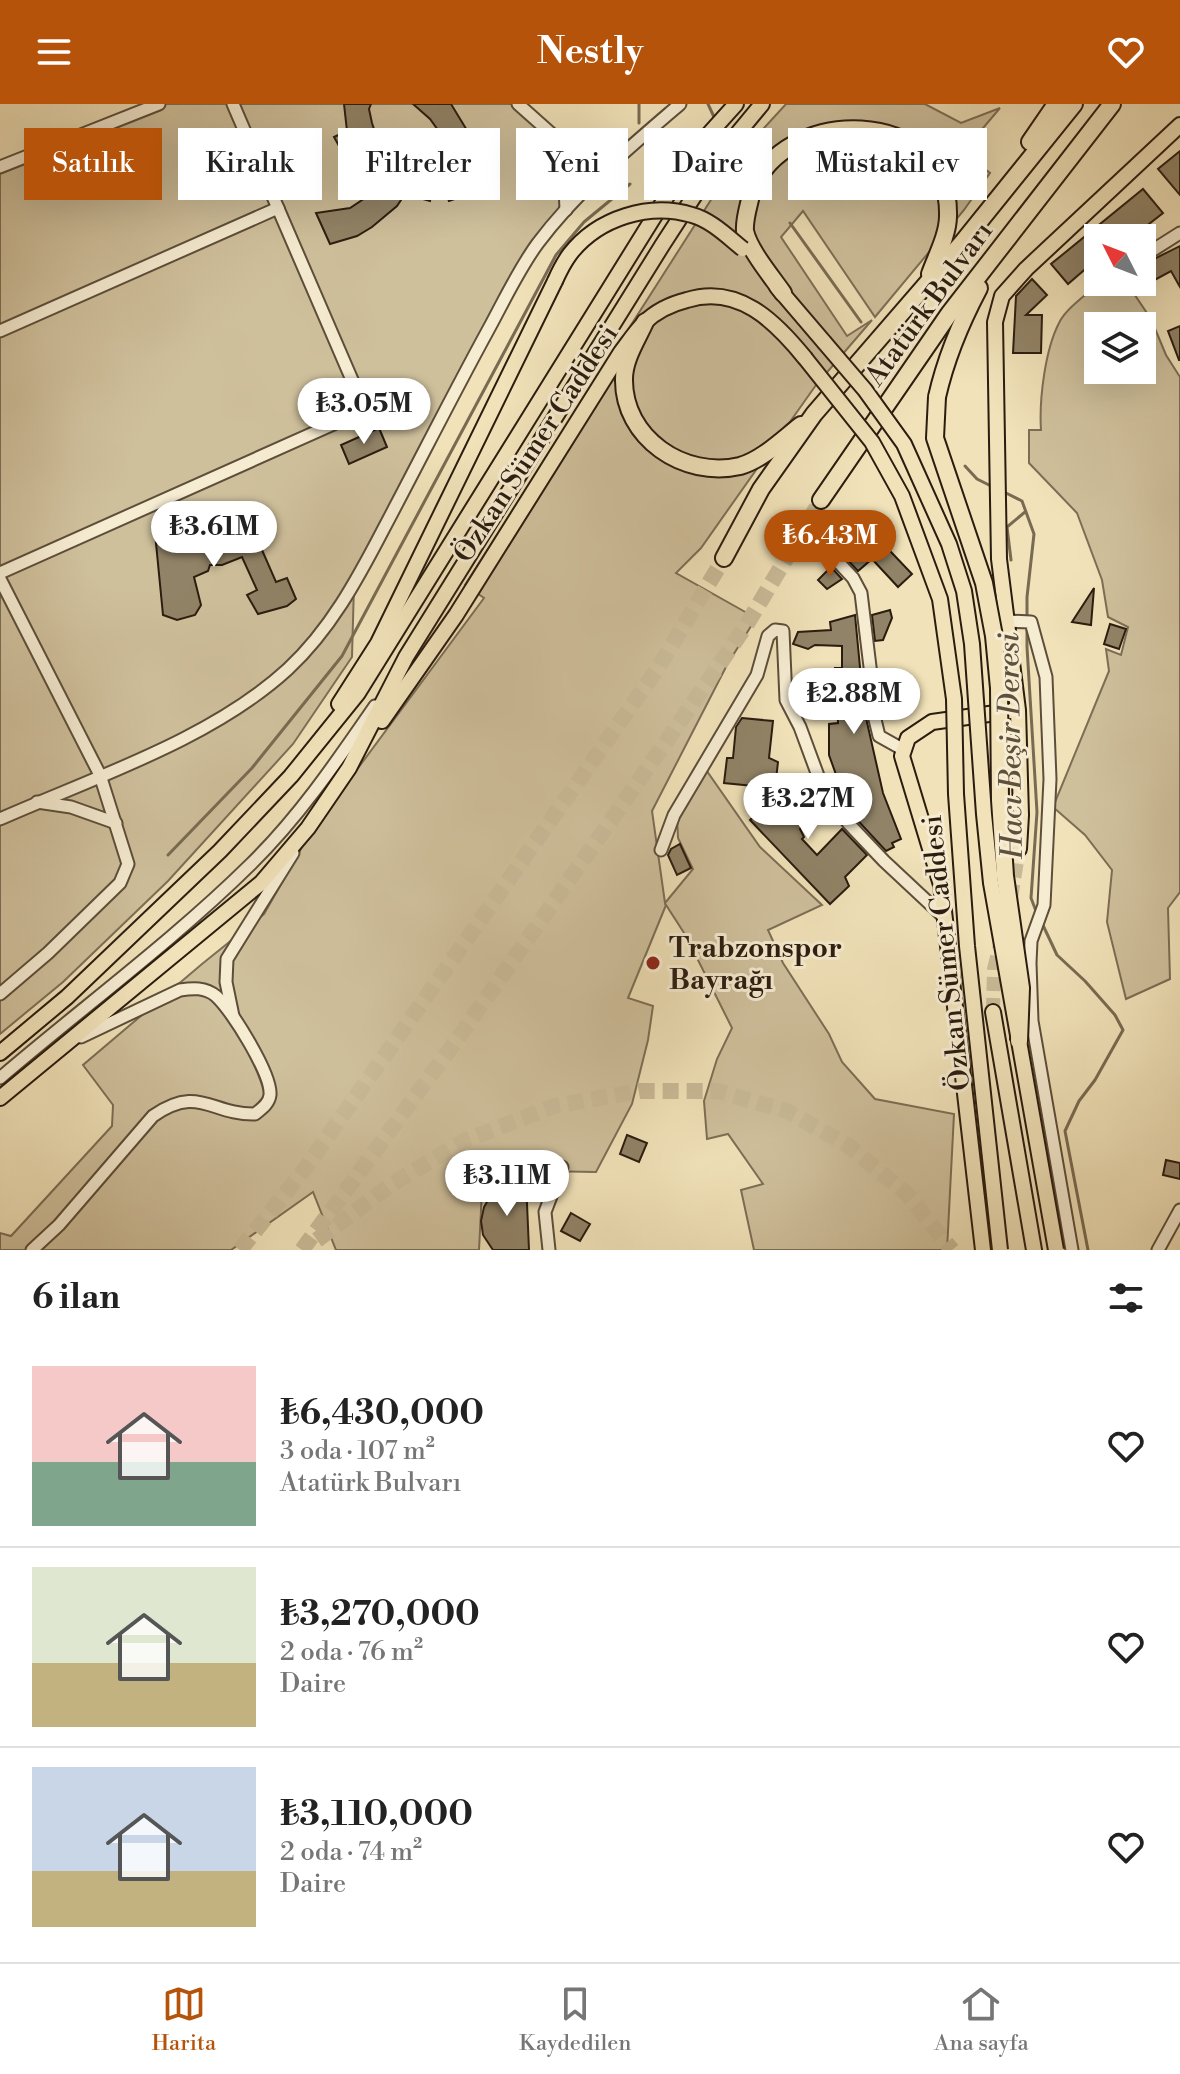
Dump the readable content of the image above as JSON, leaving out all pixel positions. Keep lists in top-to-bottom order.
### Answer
{
  "streets": {
    "highway": ["Atatürk Bulvarı"],
    "main road": ["Özkan Sümer Caddesi"]
  },
  "water": ["Hacı Beşir Deresi"],
  "places": ["Trabzonspor Bayrağı"],
  "north": "top left",
  "page": {
    "header": "Nestly",
    "chip": [
      "Satılık",
      "Kiralık",
      "Filtreler",
      "Yeni",
      "Daire",
      "Müstakil ev"
    ],
    "price": [
      "₺3.05M",
      "₺3.61M",
      "₺6.43M",
      "₺2.88M",
      "₺3.27M",
      "₺3.11M"
    ],
    "heading": "6 ilan",
    "list": [
      {
        "name": "₺6,430,000",
        "note": "3 oda · 107 m² · Atatürk Bulvarı"
      },
      {
        "name": "₺3,270,000",
        "note": "2 oda · 76 m² · Daire"
      },
      {
        "name": "₺3,110,000",
        "note": "2 oda · 74 m² · Daire"
      }
    ],
    "tabs": ["Harita", "Kaydedilen", "Ana sayfa"]
  }
}
